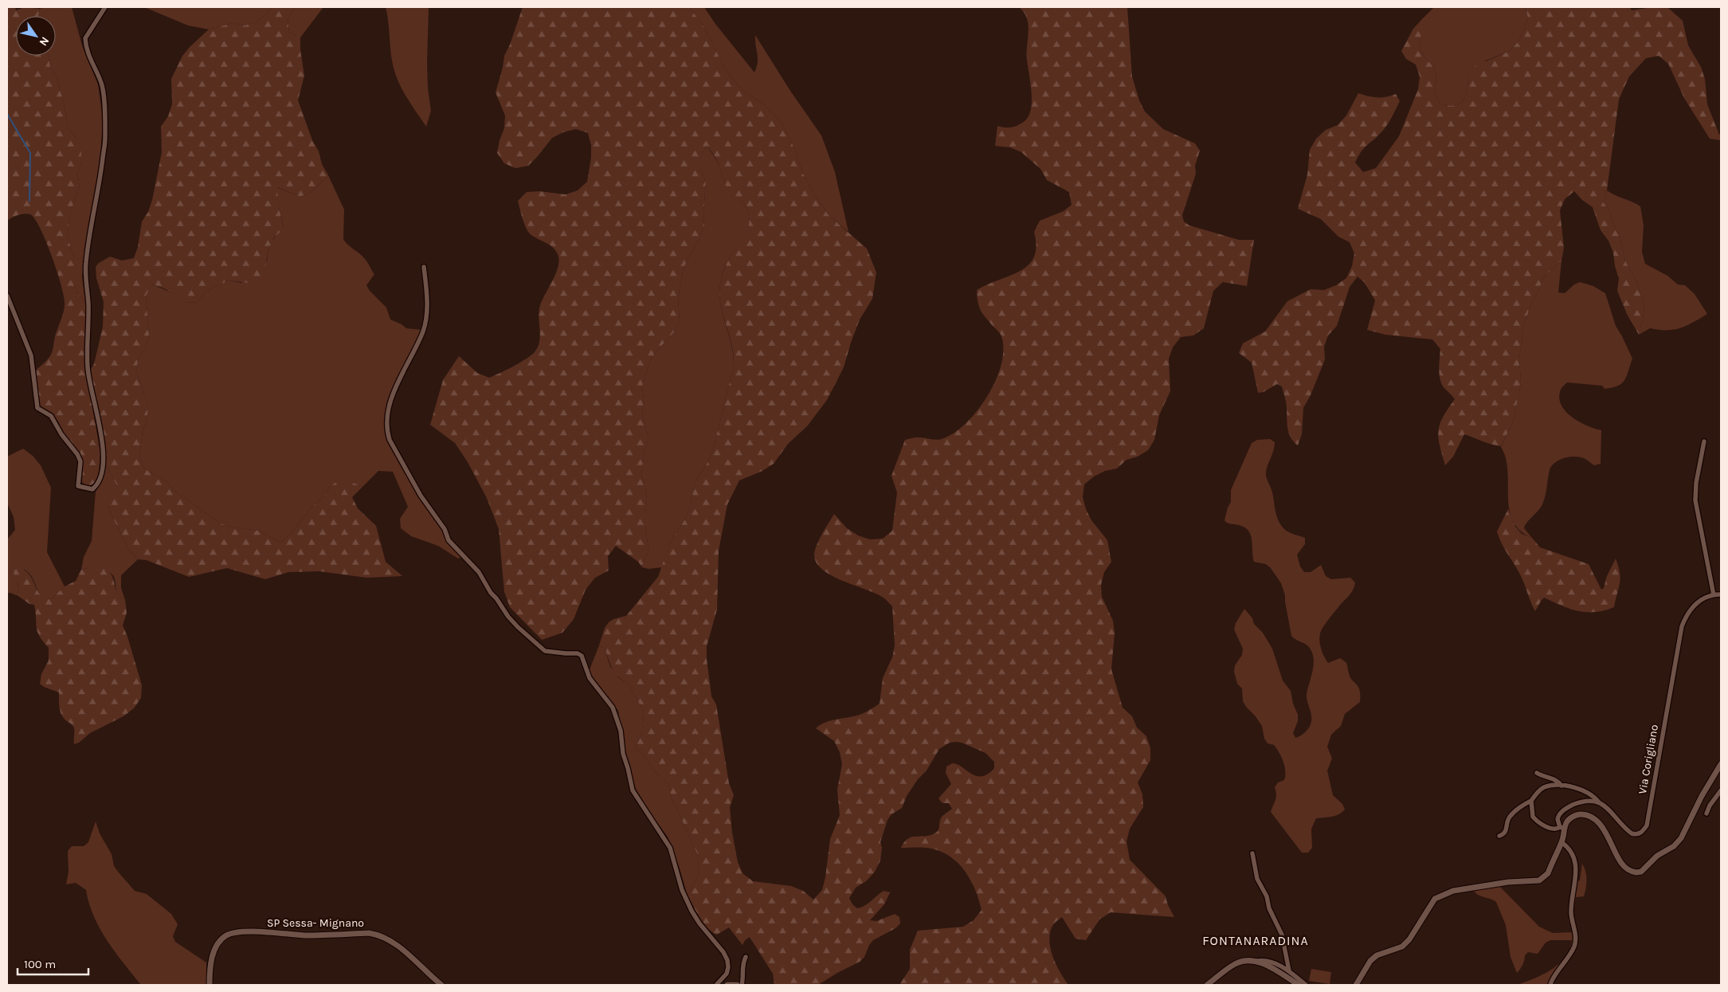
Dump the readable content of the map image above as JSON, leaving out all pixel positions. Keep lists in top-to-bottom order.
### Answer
{
  "streets": {
    "street": ["Via Corigliano", "SP Sessa- Mignano"]
  },
  "districts": ["FONTANARADINA"],
  "scale_bar": "100 m",
  "north": "bottom right"
}
